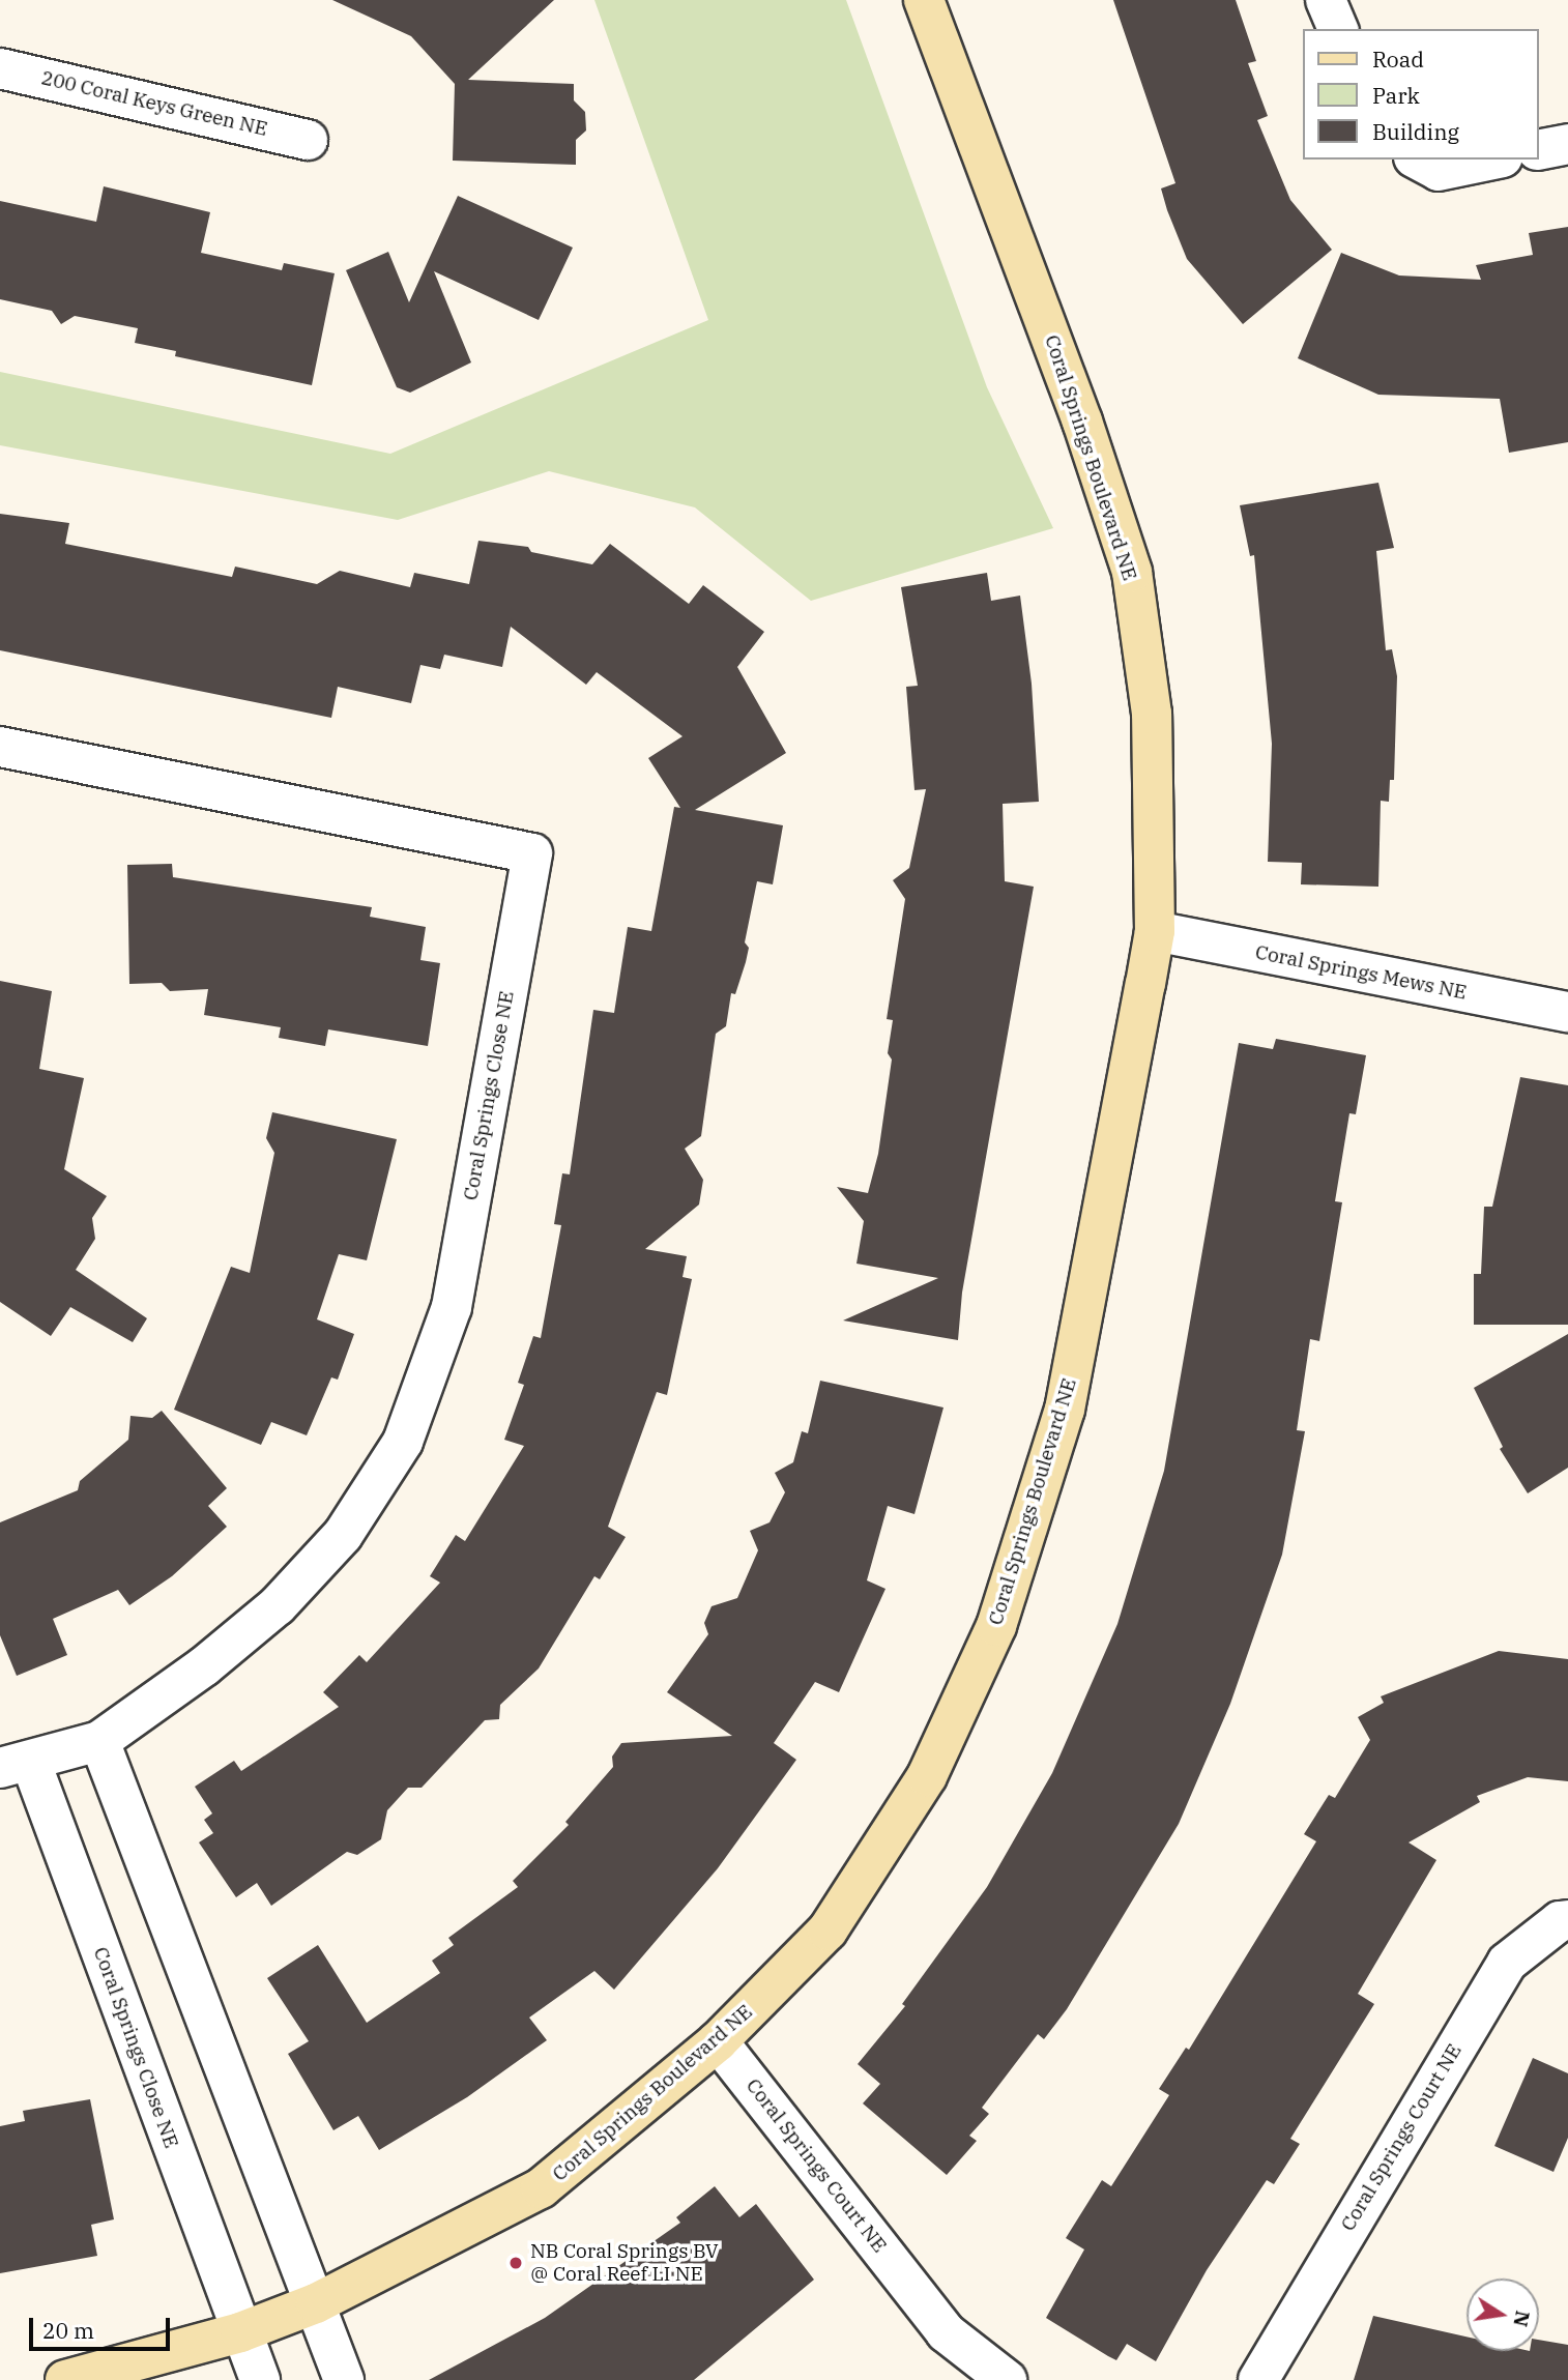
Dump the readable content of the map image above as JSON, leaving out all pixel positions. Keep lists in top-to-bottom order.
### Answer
{
  "streets": {
    "street": [
      "200 Coral Keys Green NE",
      "Coral Springs Boulevard NE",
      "Coral Springs Mews NE",
      "Coral Springs Close NE",
      "Coral Springs Court NE"
    ]
  },
  "crossings": [
    ["Coral Springs Boulevard NE", "Coral Springs Mews NE"],
    ["Coral Springs Boulevard NE", "Coral Springs Close NE"],
    ["Coral Springs Boulevard NE", "Coral Springs Court NE"]
  ],
  "places": ["NB Coral Springs BV @ Coral Reef LI NE"],
  "legend": ["Road", "Park", "Building"],
  "scale_bar": "20 m",
  "north": "right"
}
